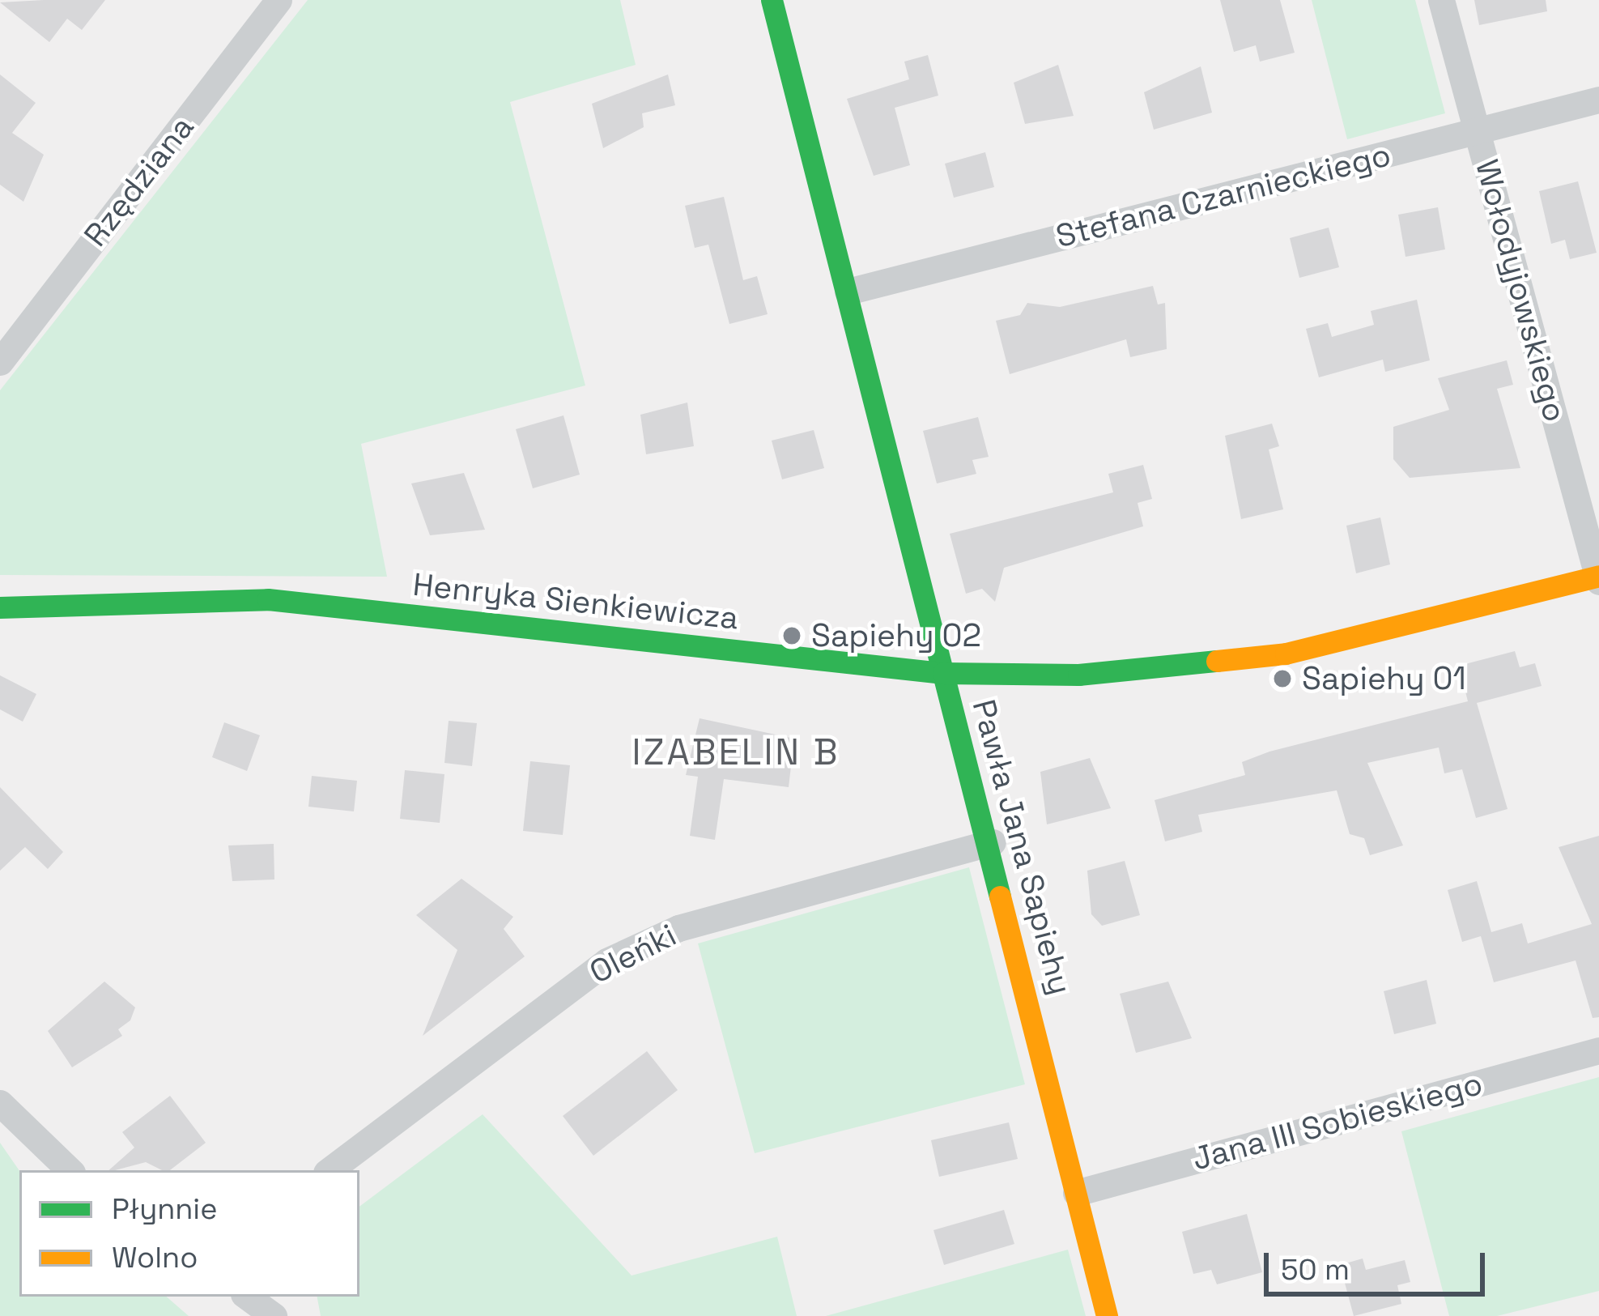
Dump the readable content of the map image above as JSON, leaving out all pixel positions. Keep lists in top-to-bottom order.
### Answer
{
  "streets": {
    "street": [
      "Rzędziana",
      "Stefana Czarnieckiego",
      "Wołodyjowskiego",
      "Henryka Sienkiewicza",
      "Pawła Jana Sapiehy",
      "Oleńki",
      "Jana III Sobieskiego"
    ]
  },
  "crossings": [
    ["Stefana Czarnieckiego", "Wołodyjowskiego"],
    ["Stefana Czarnieckiego", "Pawła Jana Sapiehy"],
    ["Wołodyjowskiego", "Henryka Sienkiewicza"],
    ["Henryka Sienkiewicza", "Pawła Jana Sapiehy"],
    ["Pawła Jana Sapiehy", "Oleńki"],
    ["Pawła Jana Sapiehy", "Jana III Sobieskiego"]
  ],
  "districts": ["IZABELIN B"],
  "places": ["Sapiehy 02", "Sapiehy 01"],
  "legend": ["Płynnie", "Wolno"],
  "scale_bar": "50 m"
}
